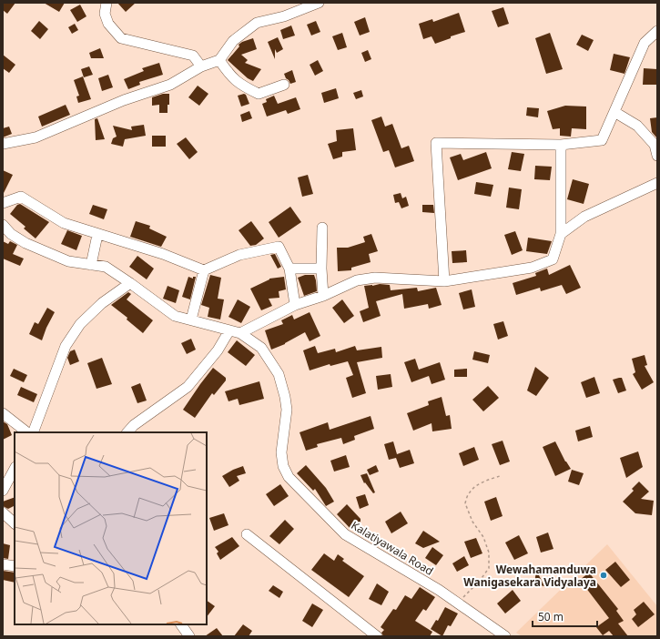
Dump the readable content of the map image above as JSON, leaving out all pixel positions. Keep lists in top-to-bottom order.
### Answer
{
  "streets": {
    "street": ["Kalatiyawala Road"]
  },
  "places": ["Wewahamanduwa Wanigasekara Vidyalaya"],
  "scale_bar": "50 m"
}
